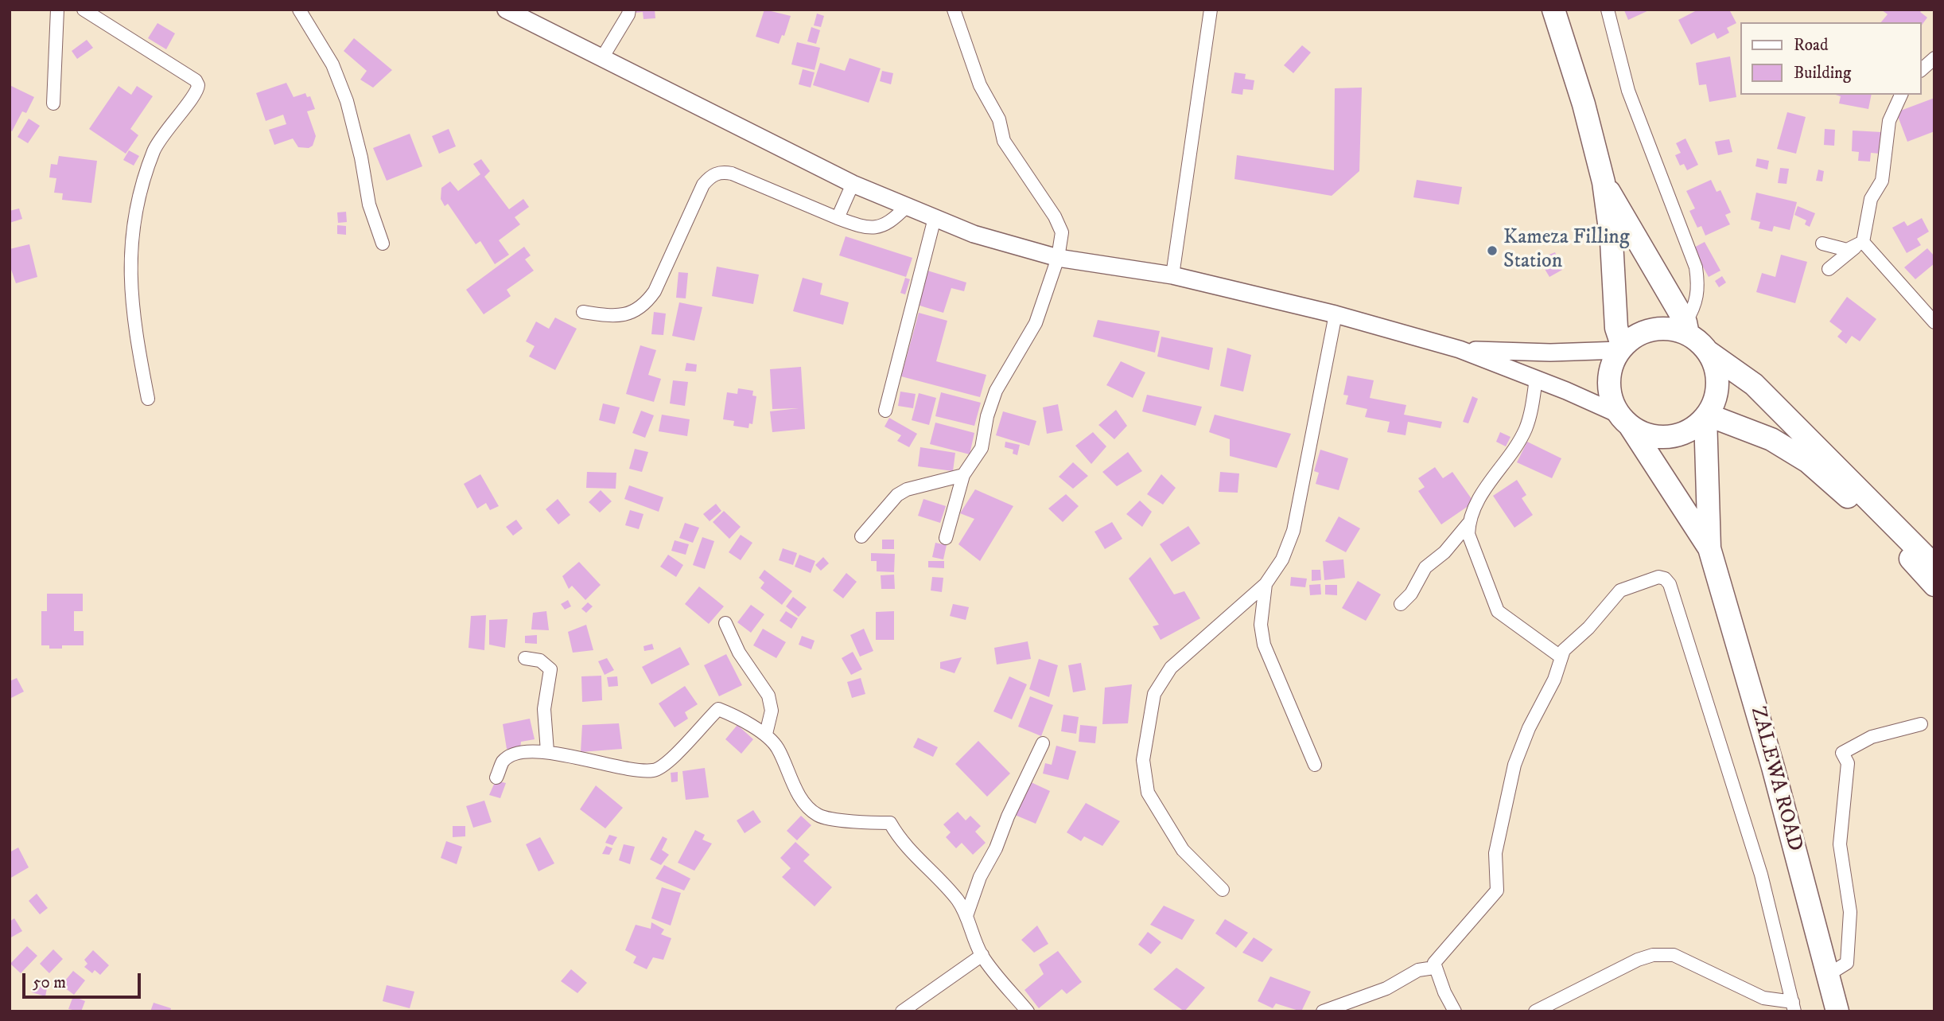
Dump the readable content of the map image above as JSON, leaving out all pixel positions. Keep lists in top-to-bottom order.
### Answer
{
  "streets": {
    "highway": ["ZALEWA ROAD"]
  },
  "places": ["Kameza Filling Station"],
  "legend": ["Road", "Building"],
  "scale_bar": "50 m"
}
